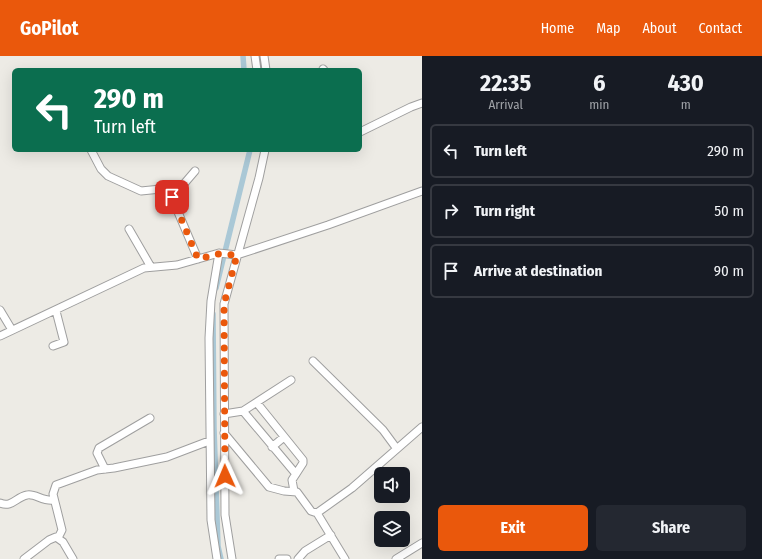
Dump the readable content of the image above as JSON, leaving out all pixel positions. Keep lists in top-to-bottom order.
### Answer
{
  "page": {
    "header": "GoPilot",
    "nav": [
      "Home",
      "Map",
      "About",
      "Contact"
    ],
    "eta": [
      "22:35",
      "Arrival",
      "6",
      "min",
      "430",
      "m"
    ],
    "turn": ["290 m", "Turn left"],
    "list": [
      {
        "name": "Turn left",
        "value": "290 m"
      },
      {
        "name": "Turn right",
        "value": "50 m"
      },
      {
        "name": "Arrive at destination",
        "value": "90 m"
      }
    ],
    "buttons": ["Exit", "Share"]
  }
}
